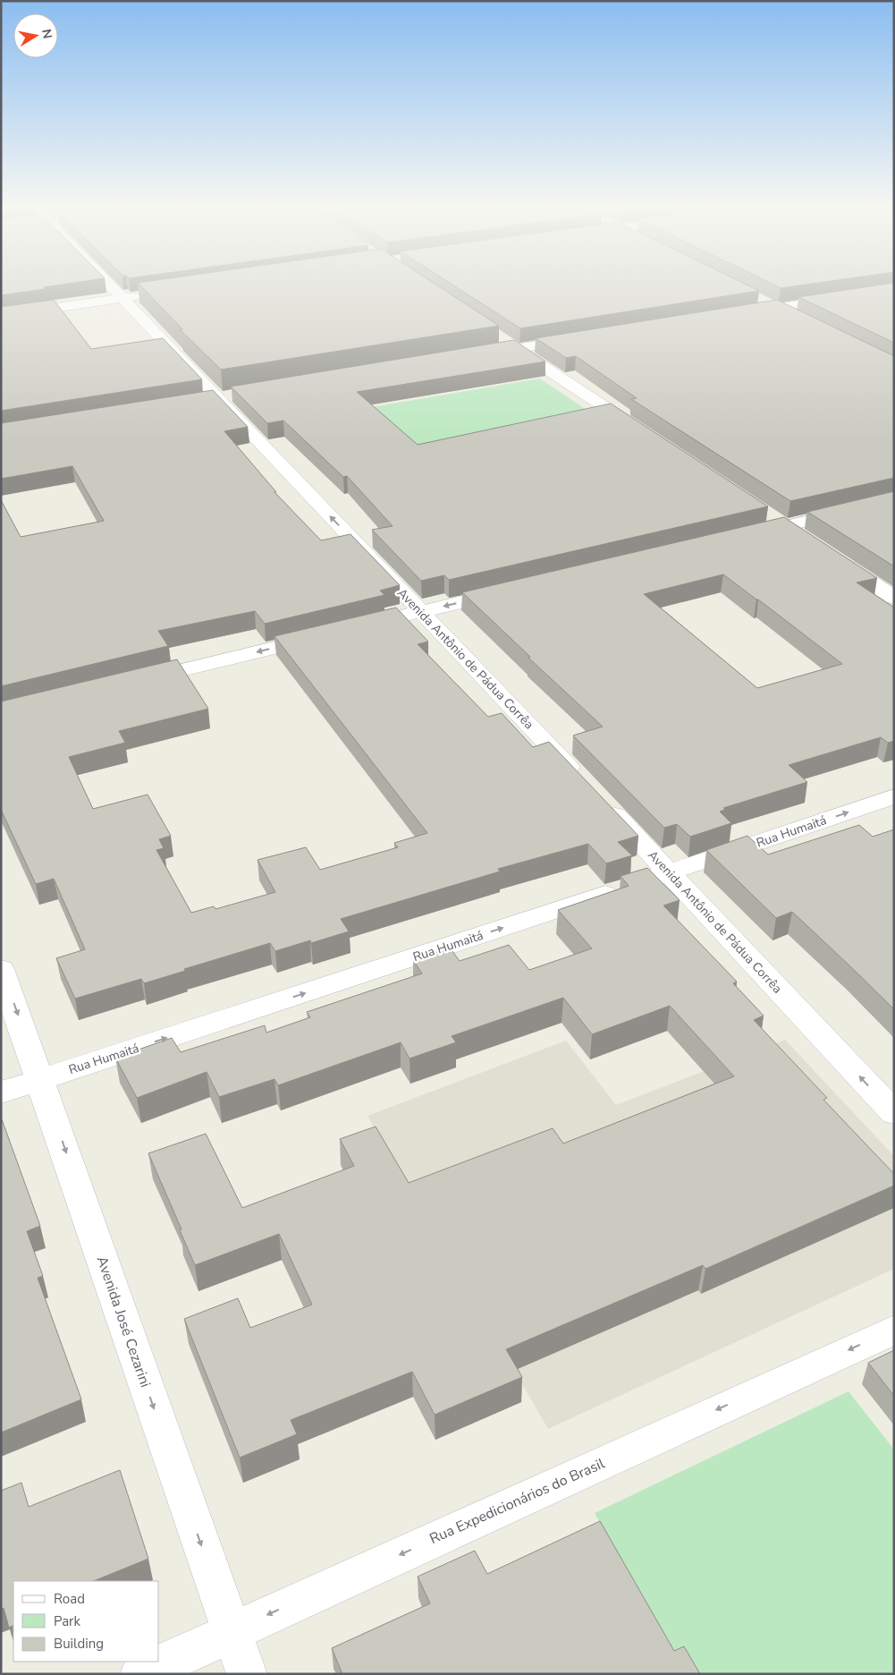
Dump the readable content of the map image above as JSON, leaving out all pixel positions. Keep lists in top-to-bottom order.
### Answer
{
  "streets": {
    "street": [
      "Avenida Antônio de Pádua Corrêa",
      "Rua Humaitá",
      "Avenida José Cezarini",
      "Rua Expedicionários do Brasil"
    ]
  },
  "crossings": [
    ["Avenida Antônio de Pádua Corrêa", "Rua Humaitá"],
    ["Rua Humaitá", "Avenida José Cezarini"],
    ["Avenida José Cezarini", "Rua Expedicionários do Brasil"]
  ],
  "one_way": [
    "Avenida Antônio de Pádua Corrêa",
    "Rua Humaitá",
    "Avenida José Cezarini",
    "Rua Expedicionários do Brasil"
  ],
  "legend": ["Road", "Park", "Building"],
  "north": "right"
}
